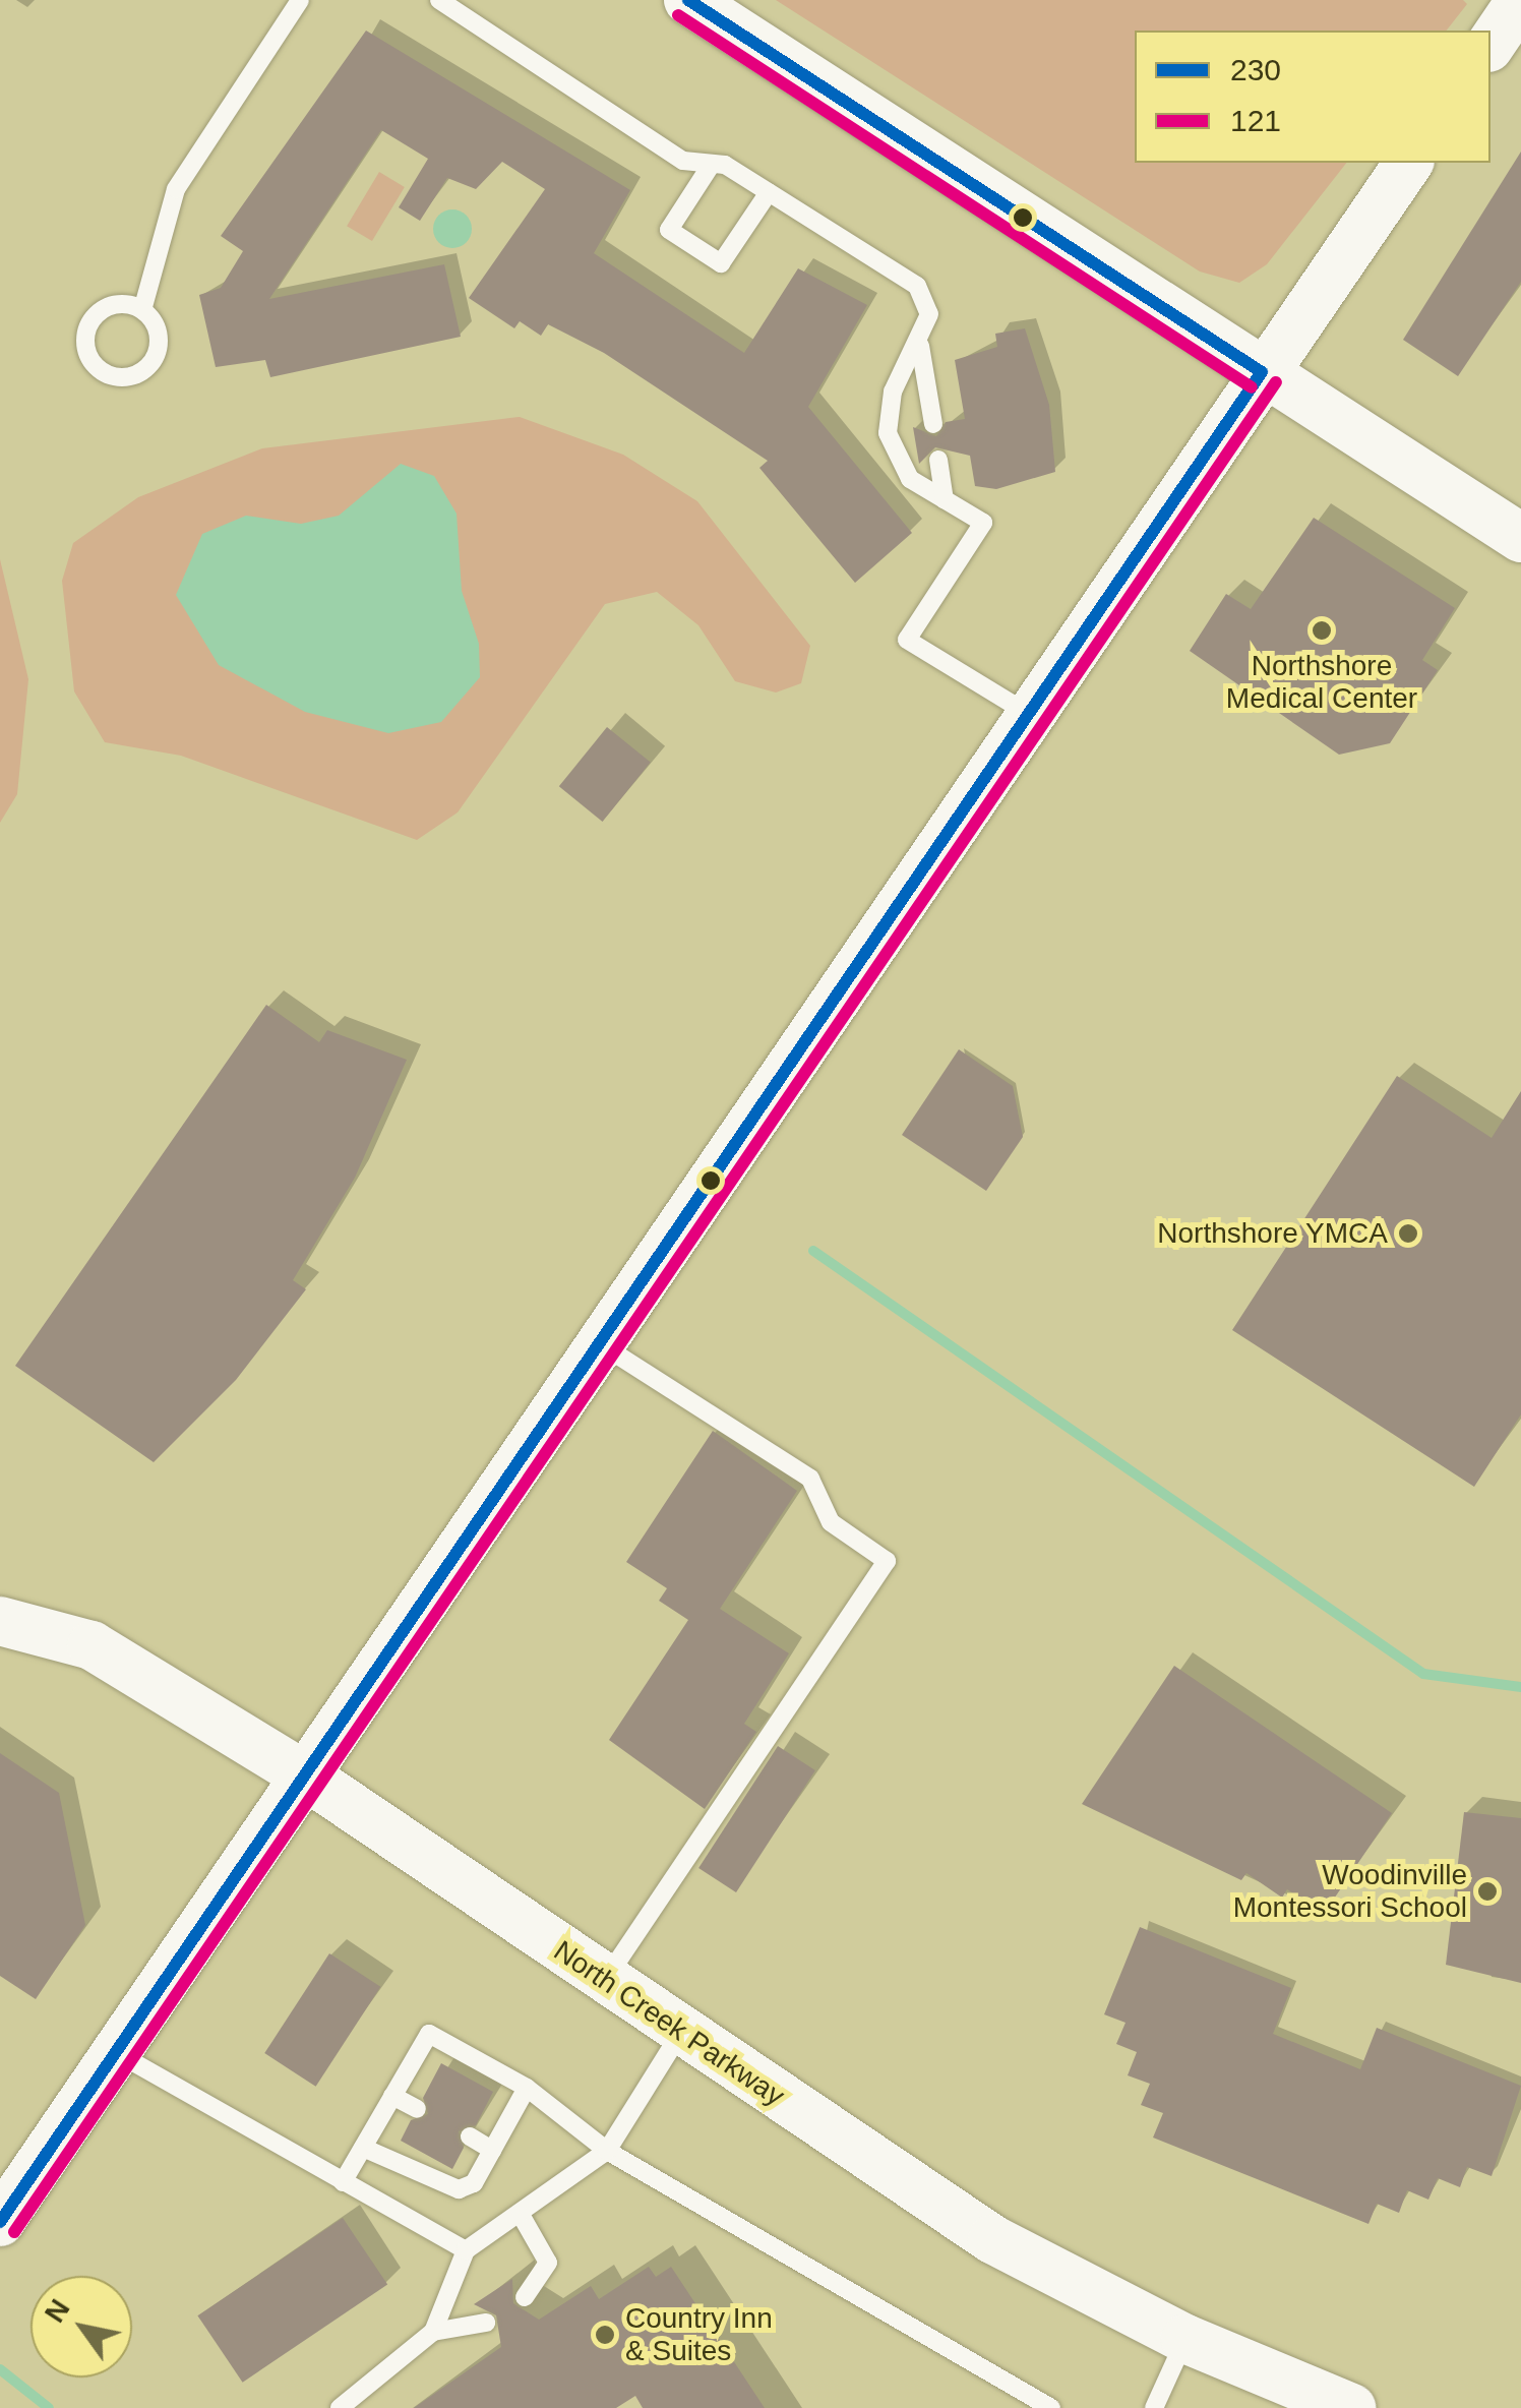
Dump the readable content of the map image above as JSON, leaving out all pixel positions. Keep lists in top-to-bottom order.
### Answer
{
  "streets": {
    "main road": ["North Creek Parkway"]
  },
  "places": [
    "Northshore Medical Center",
    "Northshore YMCA",
    "Woodinville Montessori School",
    "Country Inn & Suites"
  ],
  "lines": ["transit line 230", "transit line 121"],
  "legend": ["230", "121"],
  "north": "top left"
}
